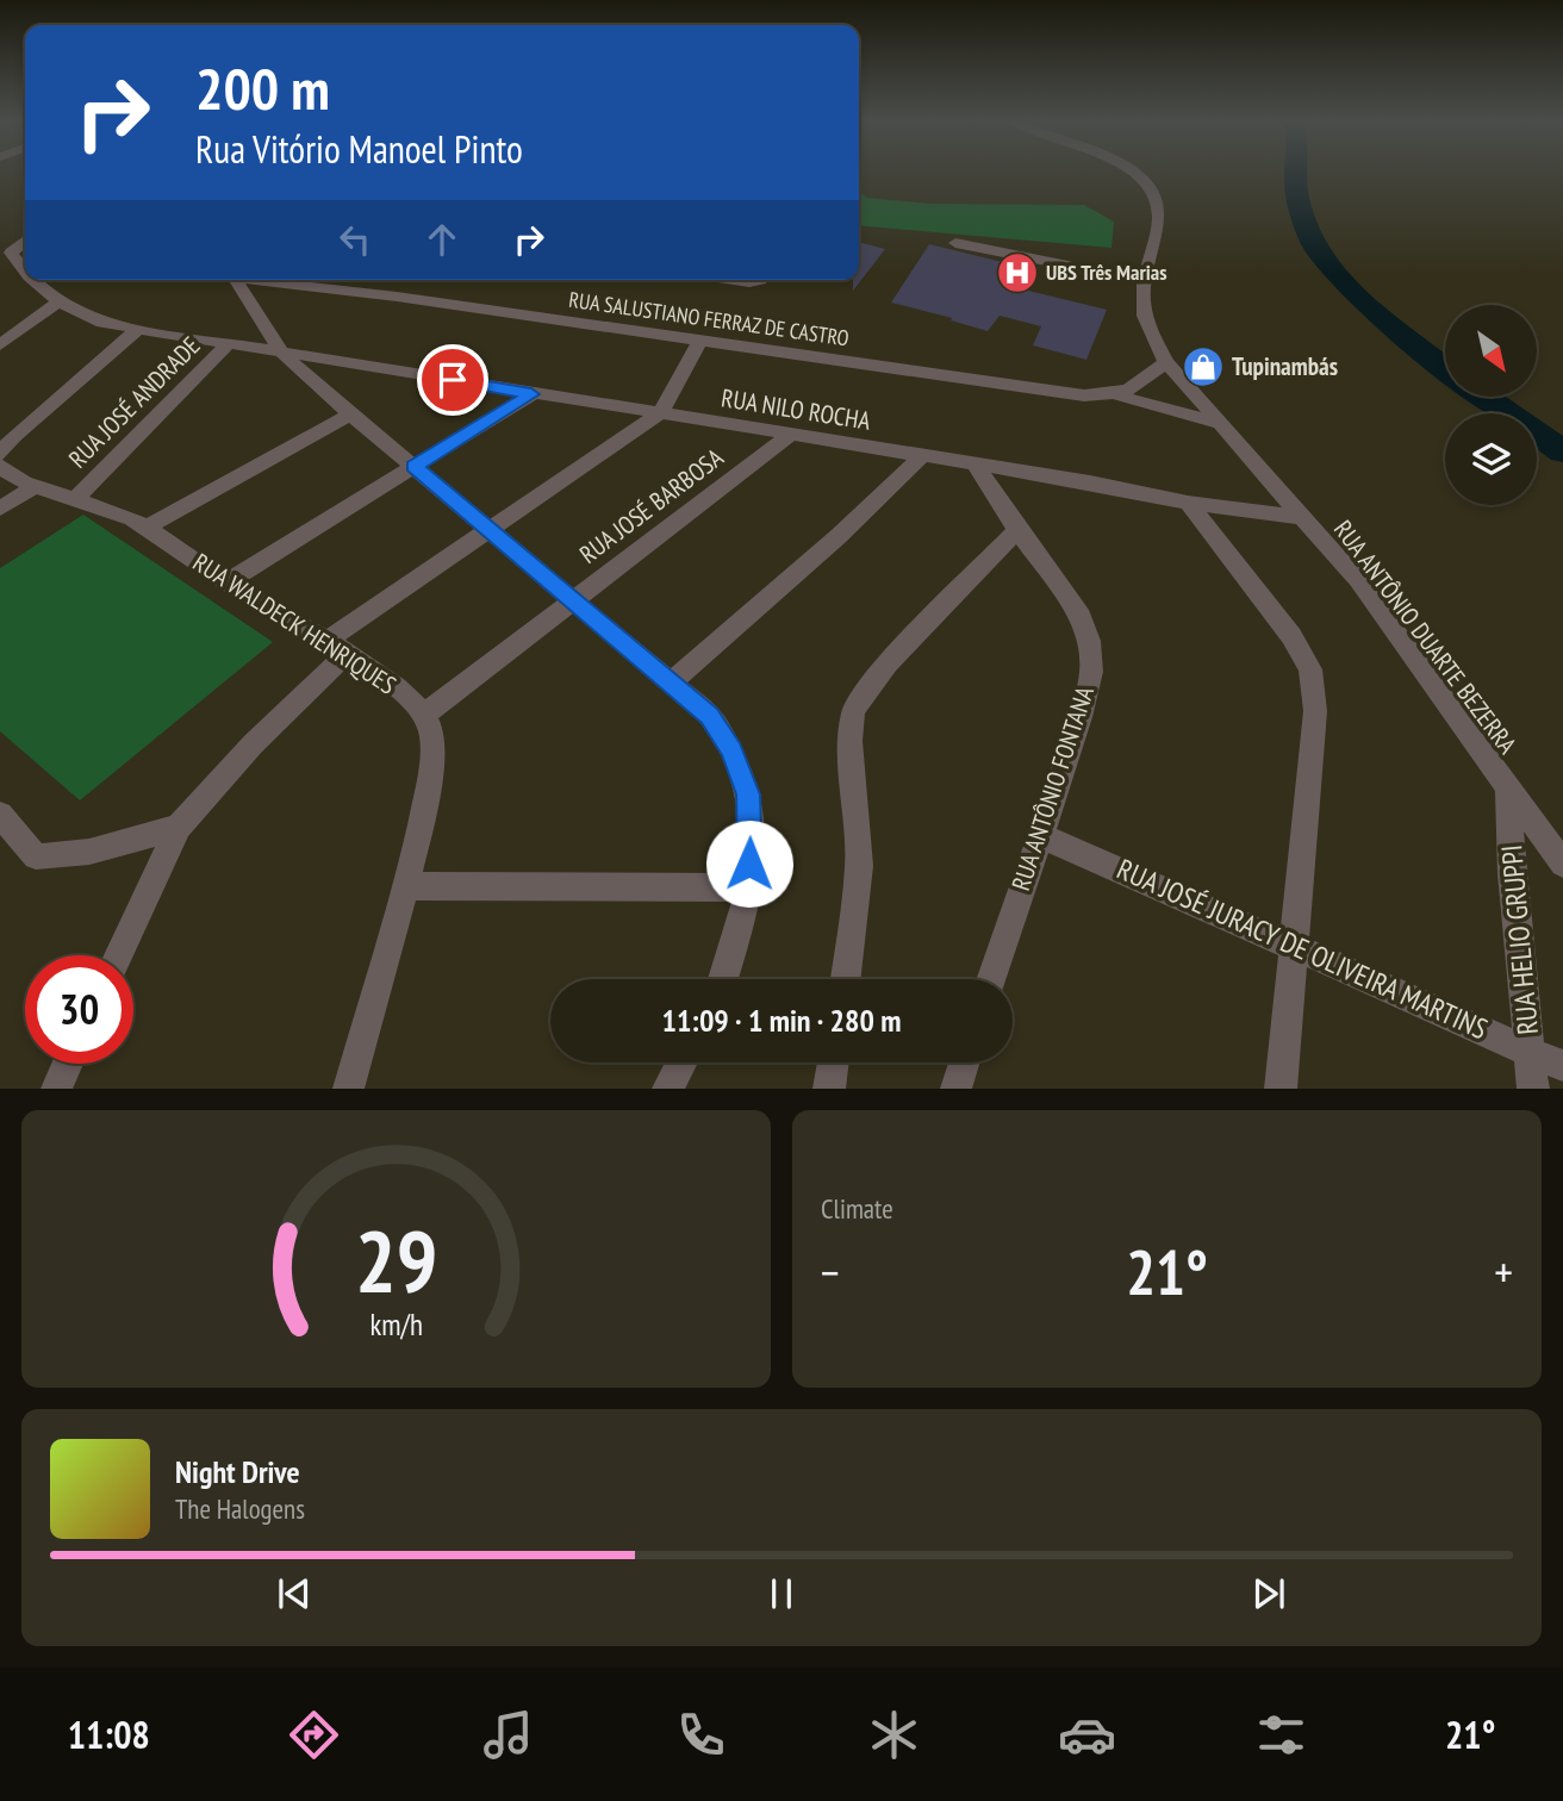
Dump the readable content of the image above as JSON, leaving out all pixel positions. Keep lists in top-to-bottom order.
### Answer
{
  "streets": {
    "street": [
      "RUA SALUSTIANO FERRAZ DE CASTRO",
      "RUA JOSÉ ANDRADE",
      "RUA NILO ROCHA",
      "RUA JOSÉ BARBOSA",
      "RUA WALDECK HENRIQUES",
      "RUA ANTÔNIO DUARTE BEZERRA",
      "RUA ANTÔNIO FONTANA",
      "RUA HELIO GRUPPI",
      "RUA JOSÉ JURACY DE OLIVEIRA MARTINS"
    ]
  },
  "crossings": [
    ["RUA SALUSTIANO FERRAZ DE CASTRO", "RUA ANTÔNIO DUARTE BEZERRA"],
    ["RUA JOSÉ ANDRADE", "RUA NILO ROCHA"],
    ["RUA JOSÉ ANDRADE", "RUA WALDECK HENRIQUES"],
    ["RUA NILO ROCHA", "RUA JOSÉ BARBOSA"],
    ["RUA NILO ROCHA", "RUA ANTÔNIO DUARTE BEZERRA"],
    ["RUA NILO ROCHA", "RUA ANTÔNIO FONTANA"],
    ["RUA JOSÉ BARBOSA", "RUA WALDECK HENRIQUES"],
    ["RUA ANTÔNIO DUARTE BEZERRA", "RUA HELIO GRUPPI"],
    ["RUA ANTÔNIO FONTANA", "RUA JOSÉ JURACY DE OLIVEIRA MARTINS"],
    ["RUA HELIO GRUPPI", "RUA JOSÉ JURACY DE OLIVEIRA MARTINS"]
  ],
  "places": {
    "hospital": ["UBS Três Marias"],
    "shop": ["Tupinambás"]
  },
  "north": "bottom right",
  "page": {
    "turn": ["200 m", "Rua Vitório Manoel Pinto"],
    "limit": "30",
    "trip": "11:09 · 1 min · 280 m",
    "tile": "Climate",
    "heat": ["−", "21°", "+"],
    "song": ["Night Drive", "The Halogens"],
    "tabs": ["11:08", "21°"],
    "gauge": ["29", "km/h"]
  }
}
